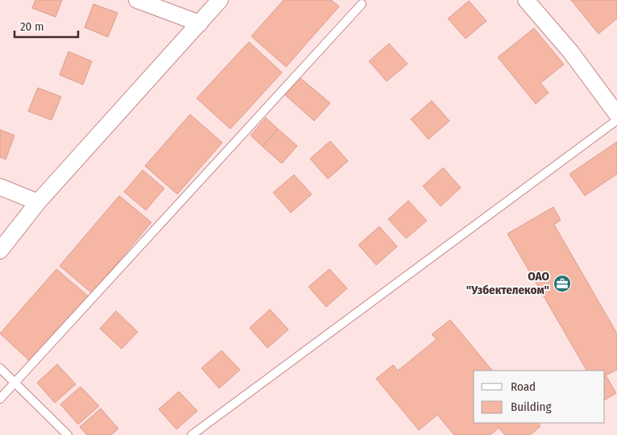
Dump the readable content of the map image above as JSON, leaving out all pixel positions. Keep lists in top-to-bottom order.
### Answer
{
  "places": {
    "office": ["ОАО \"Узбектелеком\""]
  },
  "legend": ["Road", "Building"],
  "scale_bar": "20 m"
}
